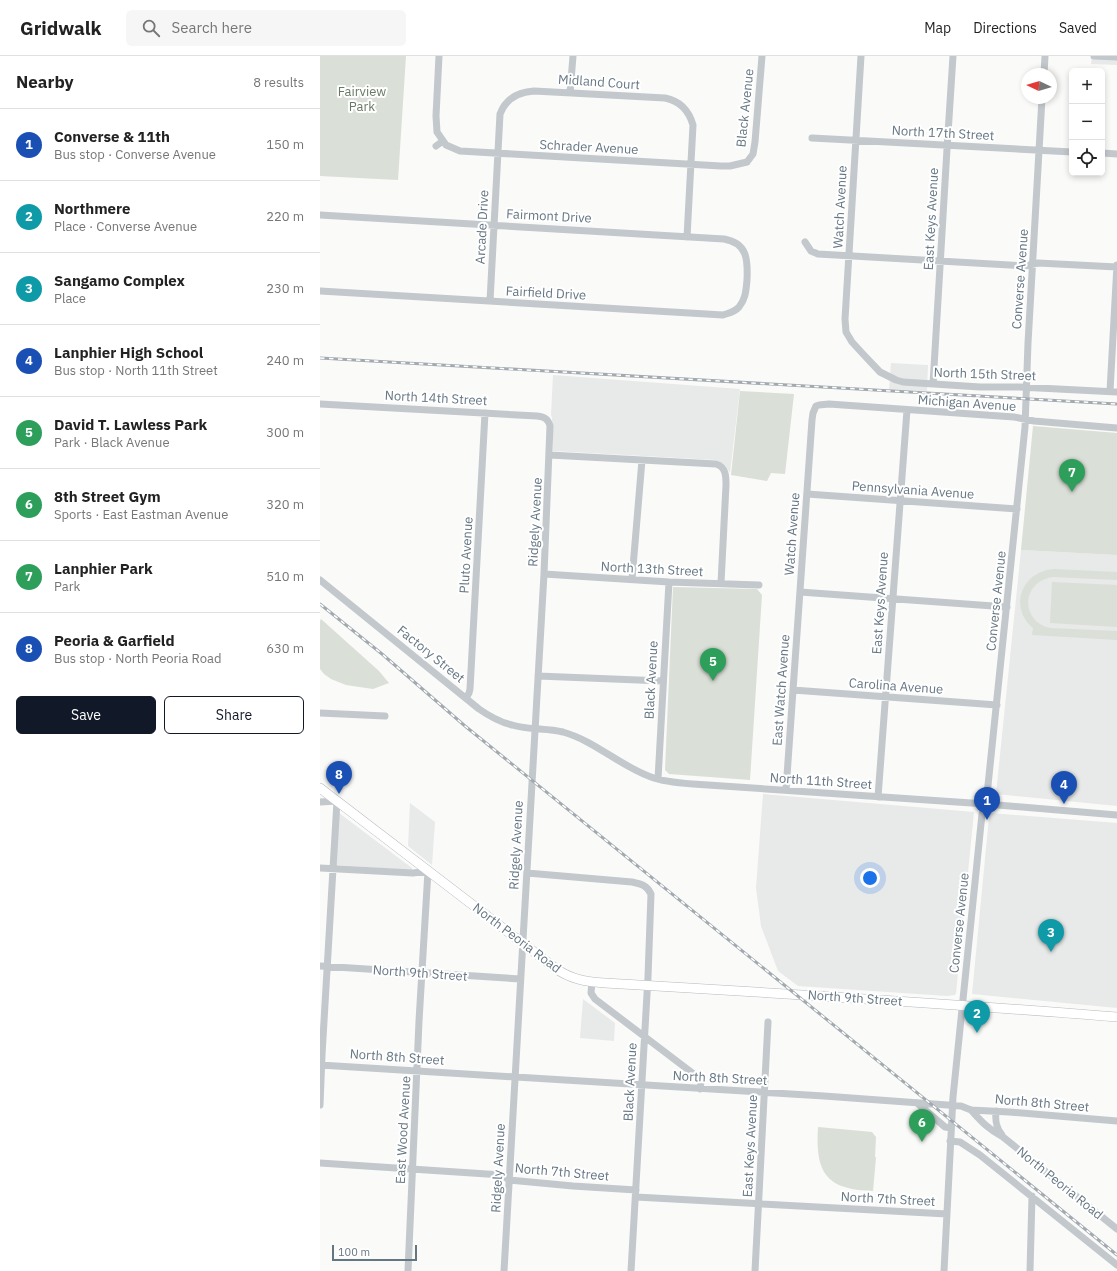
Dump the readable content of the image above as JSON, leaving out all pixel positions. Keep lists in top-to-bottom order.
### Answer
{
  "streets": {
    "main road": ["North Peoria Road", "North 9th Street"],
    "street": [
      "Midland Court",
      "Black Avenue",
      "North 17th Street",
      "Schrader Avenue",
      "Watch Avenue",
      "Fairmont Drive",
      "East Keys Avenue",
      "Arcade Drive",
      "Converse Avenue",
      "Fairfield Drive",
      "North 15th Street",
      "North 14th Street",
      "Michigan Avenue",
      "Pennsylvania Avenue",
      "Ridgely Avenue",
      "Pluto Avenue",
      "North 13th Street",
      "Factory Street",
      "Carolina Avenue",
      "East Watch Avenue",
      "North 11th Street",
      "North 8th Street",
      "East Wood Avenue",
      "North 7th Street"
    ]
  },
  "crossings": [
    ["Midland Court", "Schrader Avenue"],
    ["Midland Court", "Fairmont Drive"],
    ["Midland Court", "Arcade Drive"],
    ["Black Avenue", "Schrader Avenue"],
    ["Black Avenue", "Ridgely Avenue"],
    ["Black Avenue", "North 13th Street"],
    ["Black Avenue", "North 11th Street"],
    ["Black Avenue", "North 9th Street"],
    ["Black Avenue", "North 8th Street"],
    ["Black Avenue", "North 7th Street"],
    ["North 17th Street", "Watch Avenue"],
    ["North 17th Street", "East Keys Avenue"],
    ["North 17th Street", "Converse Avenue"],
    ["Schrader Avenue", "Arcade Drive"],
    ["Watch Avenue", "North 15th Street"],
    ["Watch Avenue", "Michigan Avenue"],
    ["Watch Avenue", "Pennsylvania Avenue"],
    ["Watch Avenue", "East Watch Avenue"],
    ["Fairmont Drive", "Arcade Drive"],
    ["Fairmont Drive", "Fairfield Drive"],
    ["East Keys Avenue", "North 15th Street"],
    ["East Keys Avenue", "Michigan Avenue"],
    ["East Keys Avenue", "Pennsylvania Avenue"],
    ["East Keys Avenue", "Carolina Avenue"],
    ["East Keys Avenue", "North 11th Street"],
    ["East Keys Avenue", "North 8th Street"],
    ["East Keys Avenue", "North 7th Street"],
    ["Arcade Drive", "Fairfield Drive"],
    ["Converse Avenue", "North 15th Street"],
    ["Converse Avenue", "Michigan Avenue"],
    ["Converse Avenue", "Pennsylvania Avenue"],
    ["Converse Avenue", "Carolina Avenue"],
    ["Converse Avenue", "North 11th Street"],
    ["Converse Avenue", "North 9th Street"],
    ["Converse Avenue", "North 8th Street"],
    ["Converse Avenue", "North 7th Street"],
    ["North 14th Street", "Ridgely Avenue"],
    ["North 14th Street", "Pluto Avenue"],
    ["Ridgely Avenue", "North 13th Street"],
    ["Ridgely Avenue", "Factory Street"],
    ["Ridgely Avenue", "North 11th Street"],
    ["Ridgely Avenue", "North Peoria Road"],
    ["Ridgely Avenue", "North 9th Street"],
    ["Ridgely Avenue", "North 8th Street"],
    ["Ridgely Avenue", "North 7th Street"],
    ["Pluto Avenue", "Factory Street"],
    ["Factory Street", "North 11th Street"],
    ["Carolina Avenue", "East Watch Avenue"],
    ["East Watch Avenue", "North 11th Street"],
    ["North Peoria Road", "North 9th Street"],
    ["North Peoria Road", "North 8th Street"],
    ["North Peoria Road", "East Wood Avenue"],
    ["North 9th Street", "East Wood Avenue"],
    ["North 8th Street", "East Wood Avenue"],
    ["East Wood Avenue", "North 7th Street"]
  ],
  "parks": ["Fairview Park"],
  "scale_bar": "100 m",
  "north": "left",
  "page": {
    "header": "Gridwalk",
    "search": "Search here",
    "nav": ["Map", "Directions", "Saved"],
    "heading": ["Nearby", "8 results"],
    "map_buttons": ["+", "−"],
    "list": [
      {
        "mark": "1",
        "name": "Converse & 11th",
        "note": "Bus stop · Converse Avenue",
        "value": "150 m"
      },
      {
        "mark": "2",
        "name": "Northmere",
        "note": "Place · Converse Avenue",
        "value": "220 m"
      },
      {
        "mark": "3",
        "name": "Sangamo Complex",
        "note": "Place",
        "value": "230 m"
      },
      {
        "mark": "4",
        "name": "Lanphier High School",
        "note": "Bus stop · North 11th Street",
        "value": "240 m"
      },
      {
        "mark": "5",
        "name": "David T. Lawless Park",
        "note": "Park · Black Avenue",
        "value": "300 m"
      },
      {
        "mark": "6",
        "name": "8th Street Gym",
        "note": "Sports · East Eastman Avenue",
        "value": "320 m"
      },
      {
        "mark": "7",
        "name": "Lanphier Park",
        "note": "Park",
        "value": "510 m"
      },
      {
        "mark": "8",
        "name": "Peoria & Garfield",
        "note": "Bus stop · North Peoria Road",
        "value": "630 m"
      }
    ],
    "pins": [
      "7",
      "5",
      "8",
      "4",
      "1",
      "3",
      "2",
      "6"
    ],
    "buttons": ["Save", "Share"],
    "scale": "100 m"
  }
}
